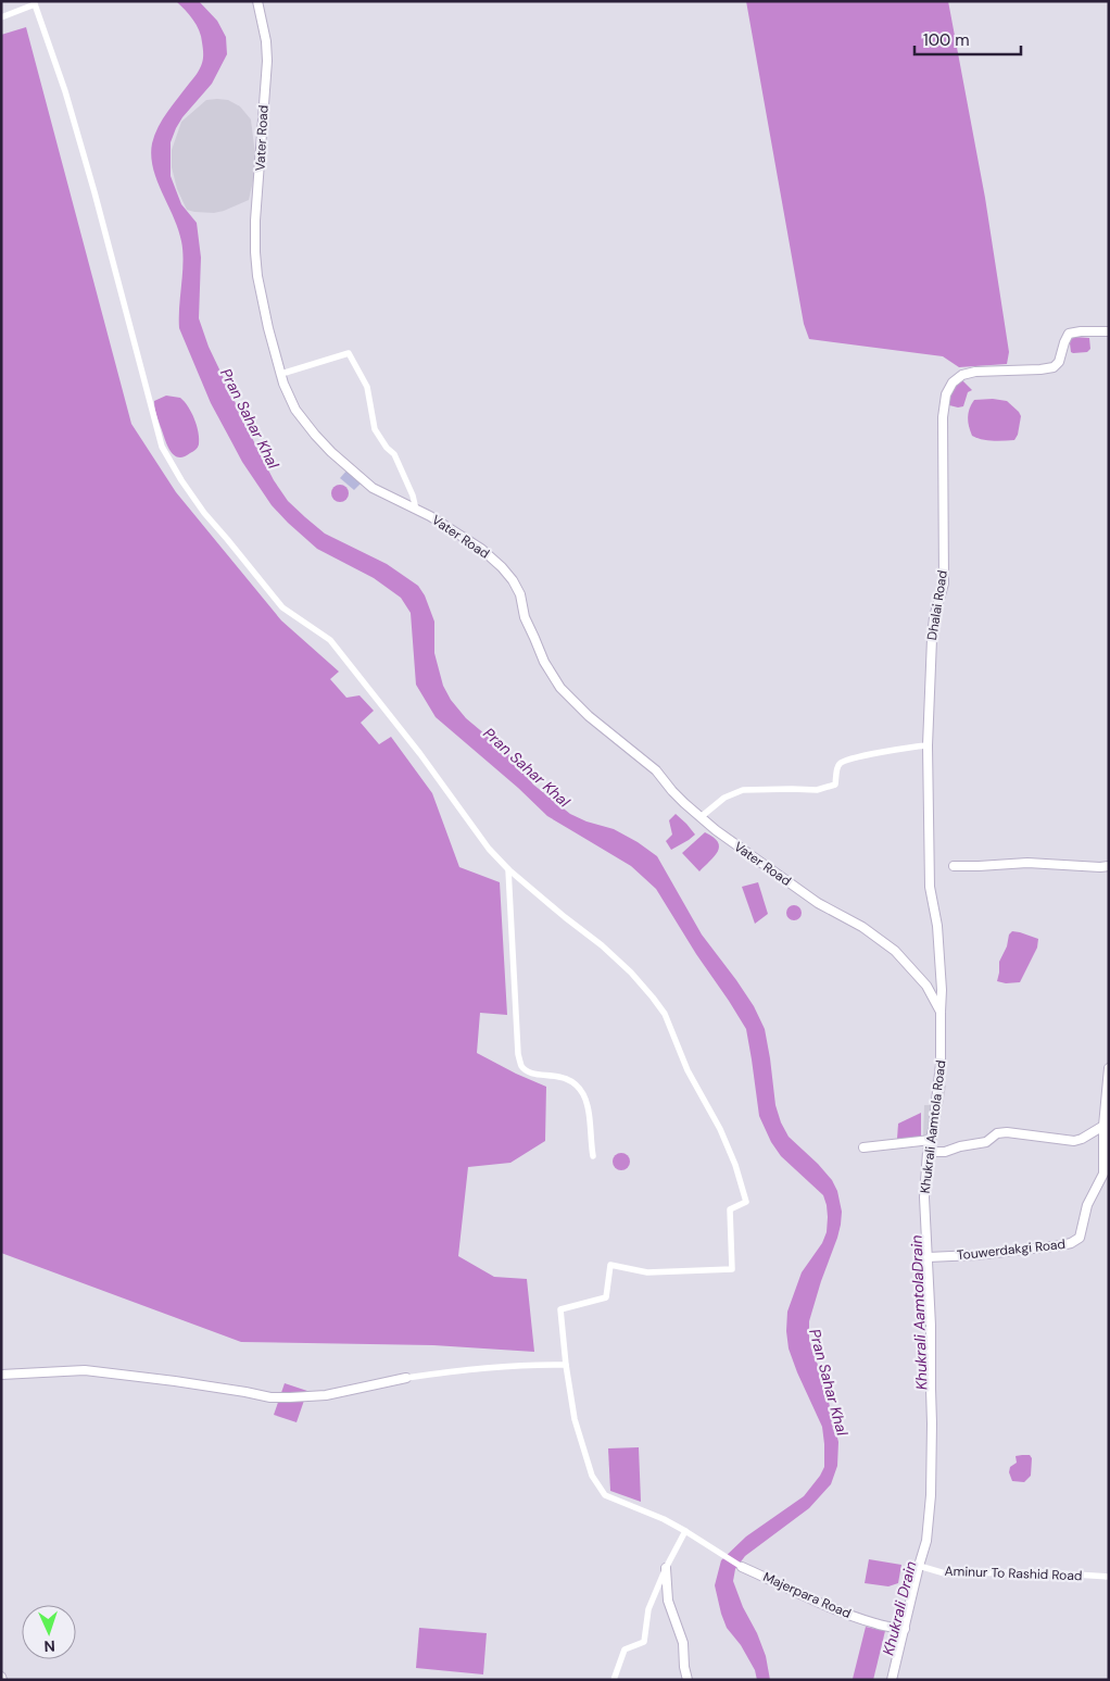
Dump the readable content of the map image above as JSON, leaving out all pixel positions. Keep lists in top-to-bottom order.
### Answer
{
  "streets": {
    "street": [
      "Vater Road",
      "Dhalai Road",
      "Khukrali Aamtola Road",
      "Touwerdakgi Road",
      "Aminur To Rashid Road",
      "Majerpara Road"
    ]
  },
  "crossings": [
    ["Vater Road", "Dhalai Road"],
    ["Vater Road", "Khukrali Aamtola Road"],
    ["Dhalai Road", "Khukrali Aamtola Road"],
    ["Khukrali Aamtola Road", "Touwerdakgi Road"],
    ["Khukrali Aamtola Road", "Aminur To Rashid Road"],
    ["Khukrali Aamtola Road", "Majerpara Road"]
  ],
  "water": ["Pran Sahar Khal", "Khukrali AamtolaDrain", "Khukrali Drain"],
  "scale_bar": "100 m",
  "north": "bottom"
}
